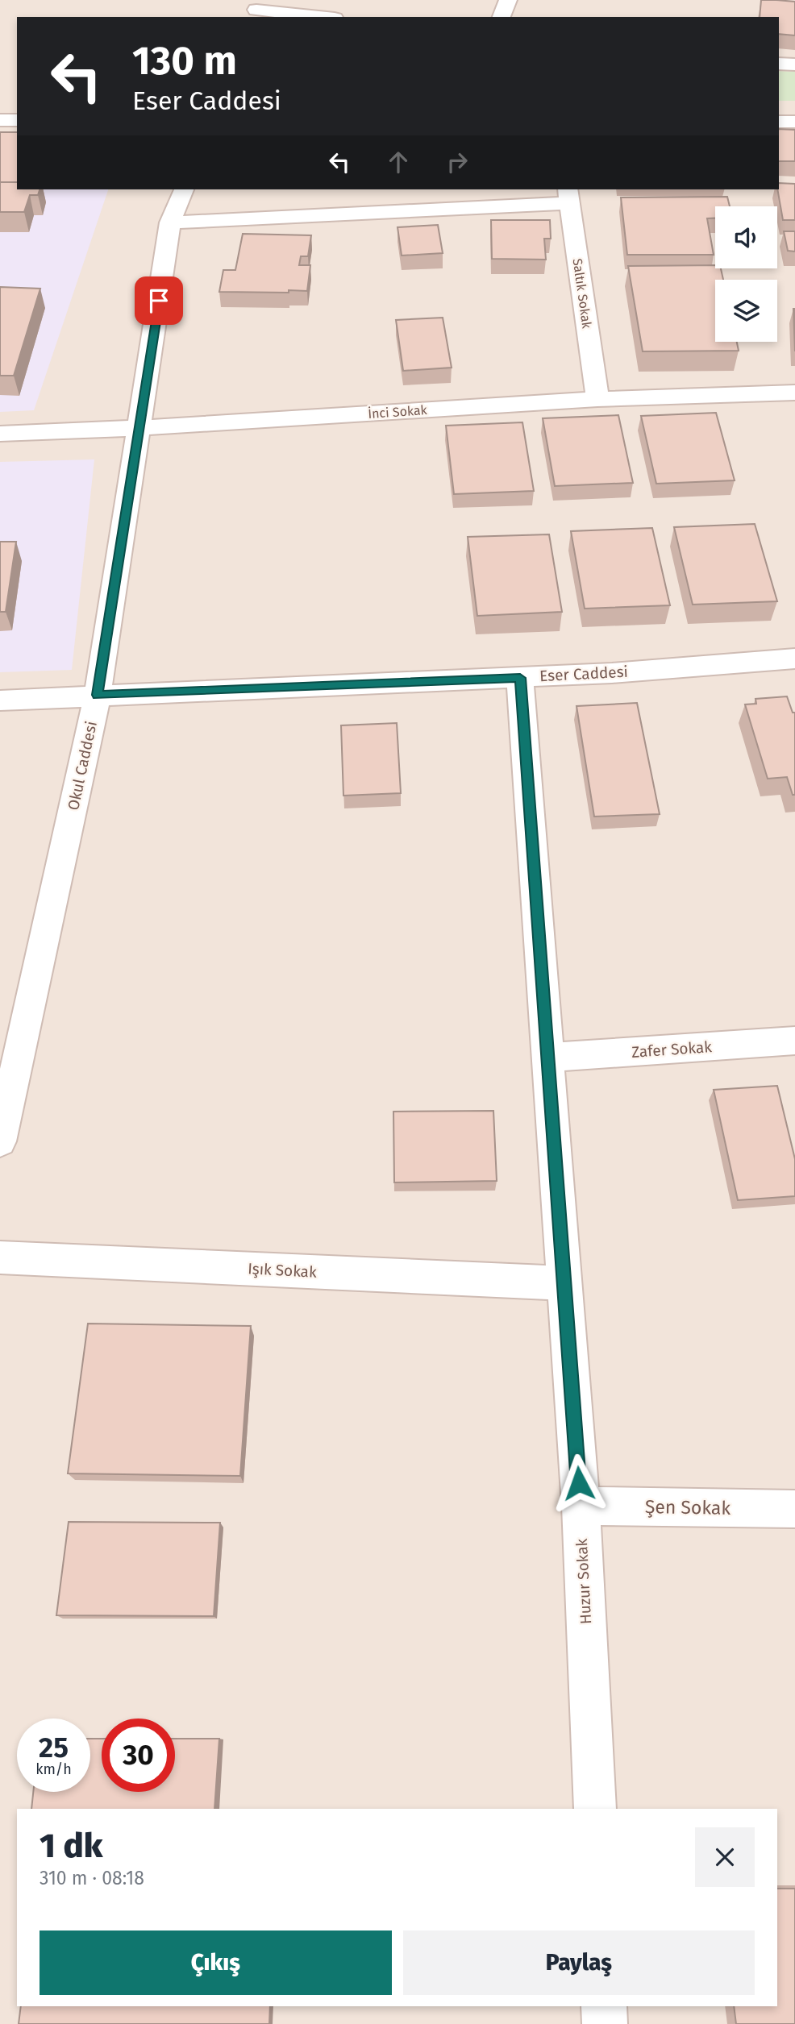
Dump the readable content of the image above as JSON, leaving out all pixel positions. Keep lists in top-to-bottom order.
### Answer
{
  "streets": {
    "street": [
      "Saltık Sokak",
      "İnci Sokak",
      "Eser Caddesi",
      "Okul Caddesi",
      "Zafer Sokak",
      "Işık Sokak",
      "Şen Sokak",
      "Huzur Sokak"
    ]
  },
  "crossings": [
    ["Saltık Sokak", "İnci Sokak"],
    ["İnci Sokak", "Okul Caddesi"],
    ["Eser Caddesi", "Okul Caddesi"],
    ["Eser Caddesi", "Huzur Sokak"],
    ["Zafer Sokak", "Huzur Sokak"],
    ["Işık Sokak", "Huzur Sokak"],
    ["Şen Sokak", "Huzur Sokak"]
  ],
  "page": {
    "turn": ["130 m", "Eser Caddesi"],
    "speed": "25 km/h",
    "limit": "30",
    "heading": ["1 dk", "310 m · 08:18"],
    "buttons": ["Çıkış", "Paylaş"]
  }
}
